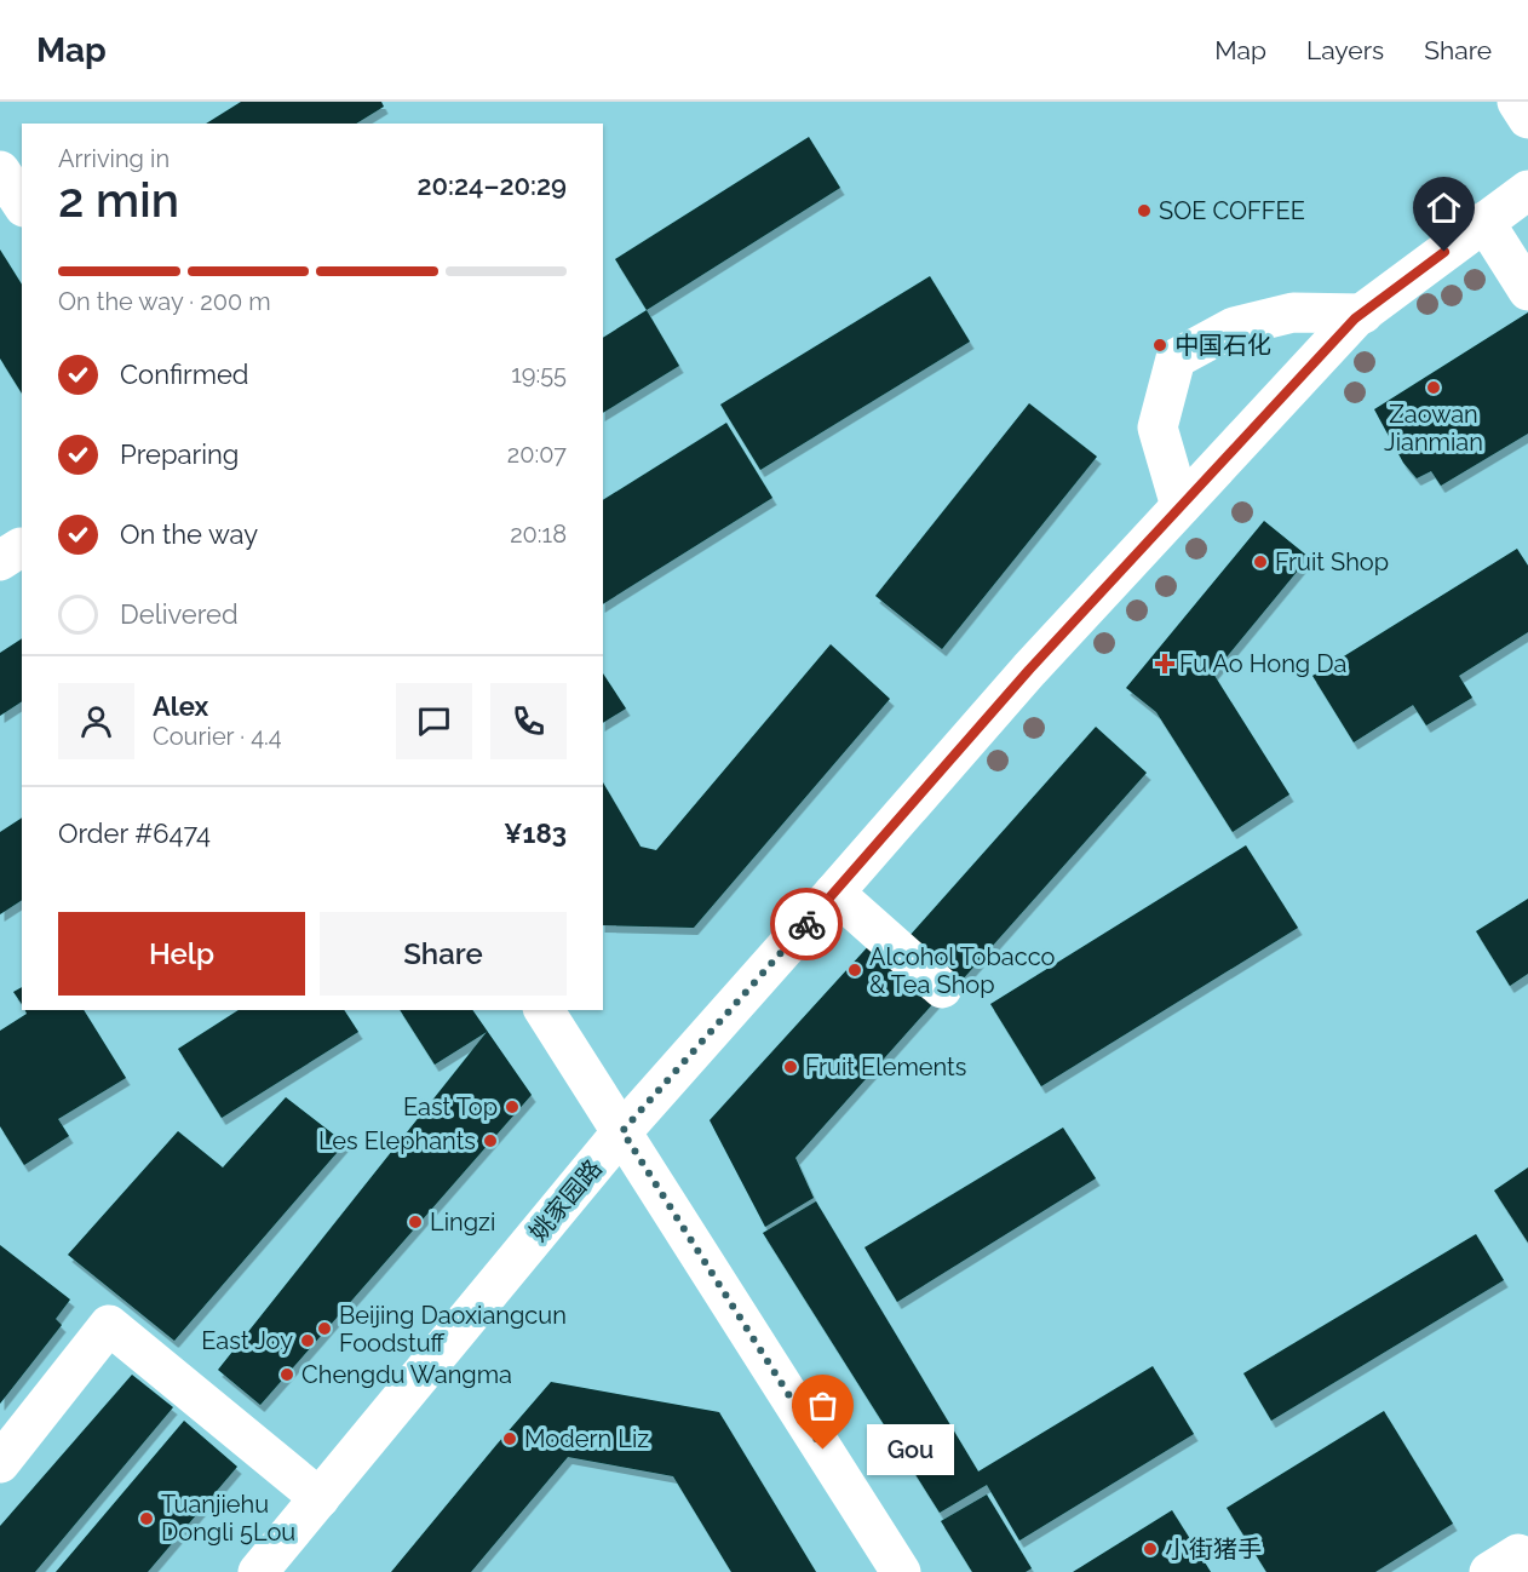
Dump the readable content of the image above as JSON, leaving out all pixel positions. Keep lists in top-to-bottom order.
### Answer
{
  "streets": {
    "street": ["姚家园路"]
  },
  "places": {
    "other": [
      "SOE COFFEE",
      "中国石化",
      "Zaowan Jianmian",
      "Fruit Shop",
      "Alcohol Tobacco & Tea Shop",
      "Fruit Elements",
      "East Top",
      "Les Elephants",
      "Lingzi",
      "Beijing Daoxiangcun Foodstuff",
      "East Joy",
      "Chengdu Wangma",
      "Modern Liz",
      "Gou",
      "Tuanjiehu Dongli 5Lou",
      "小街猪手"
    ],
    "health": ["Fu Ao Hong Da"]
  },
  "page": {
    "header": "Map",
    "nav": ["Map", "Layers", "Share"],
    "heading": ["2 min", "Arriving in", "20:24–20:29"],
    "panel": [
      "Alex",
      "Courier · 4.4",
      "Order #6474",
      "¥183"
    ],
    "bar": "On the way · 200 m",
    "list": [
      ["Confirmed", "19:55"],
      ["Preparing", "20:07"],
      ["On the way", "20:18"],
      "Delivered"
    ],
    "buttons": ["Help", "Share"],
    "bubble": "Gou"
  }
}
